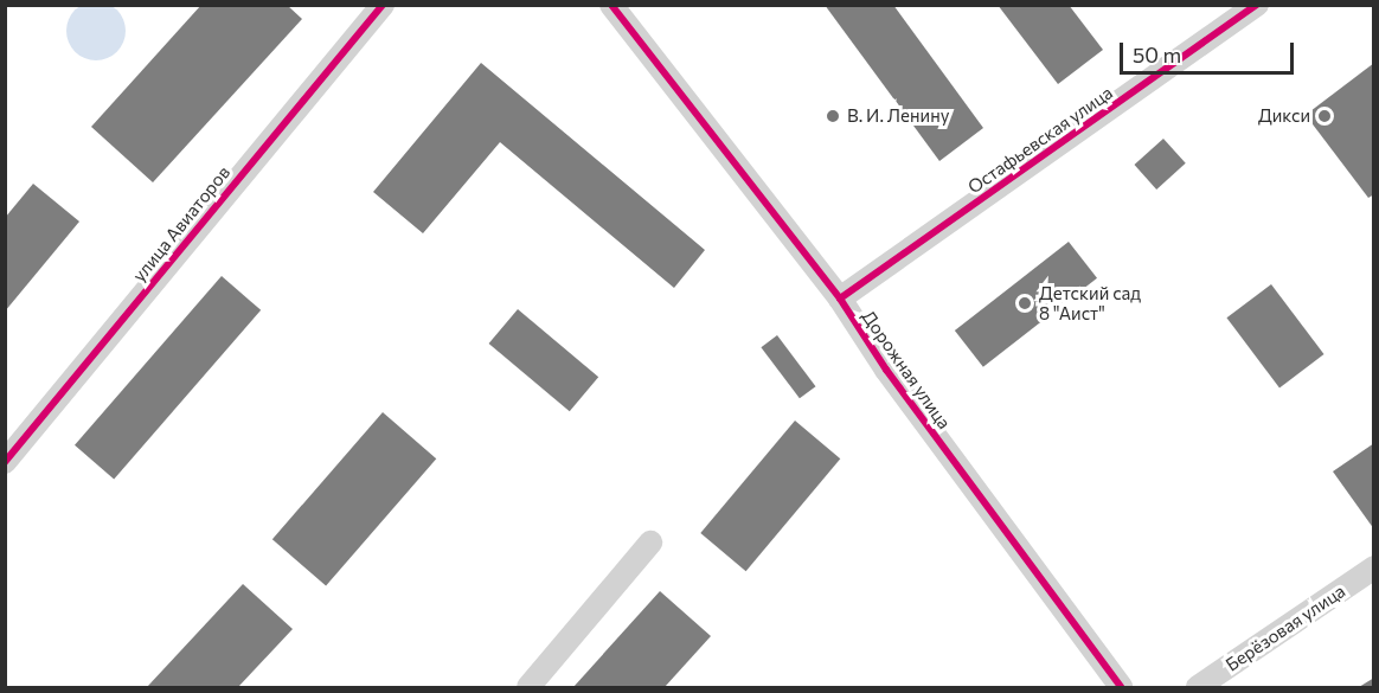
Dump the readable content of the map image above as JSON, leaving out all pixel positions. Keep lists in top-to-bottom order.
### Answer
{
  "streets": {
    "street": [
      "Остафьевская улица",
      "улица Авиаторов",
      "Дорожная улица",
      "Берёзовая улица"
    ]
  },
  "crossings": [
    ["Остафьевская улица", "Дорожная улица"]
  ],
  "places": ["В. И. Ленину", "Дикси", "Детский сад 8 \"Аист\""],
  "scale_bar": "50 m"
}
